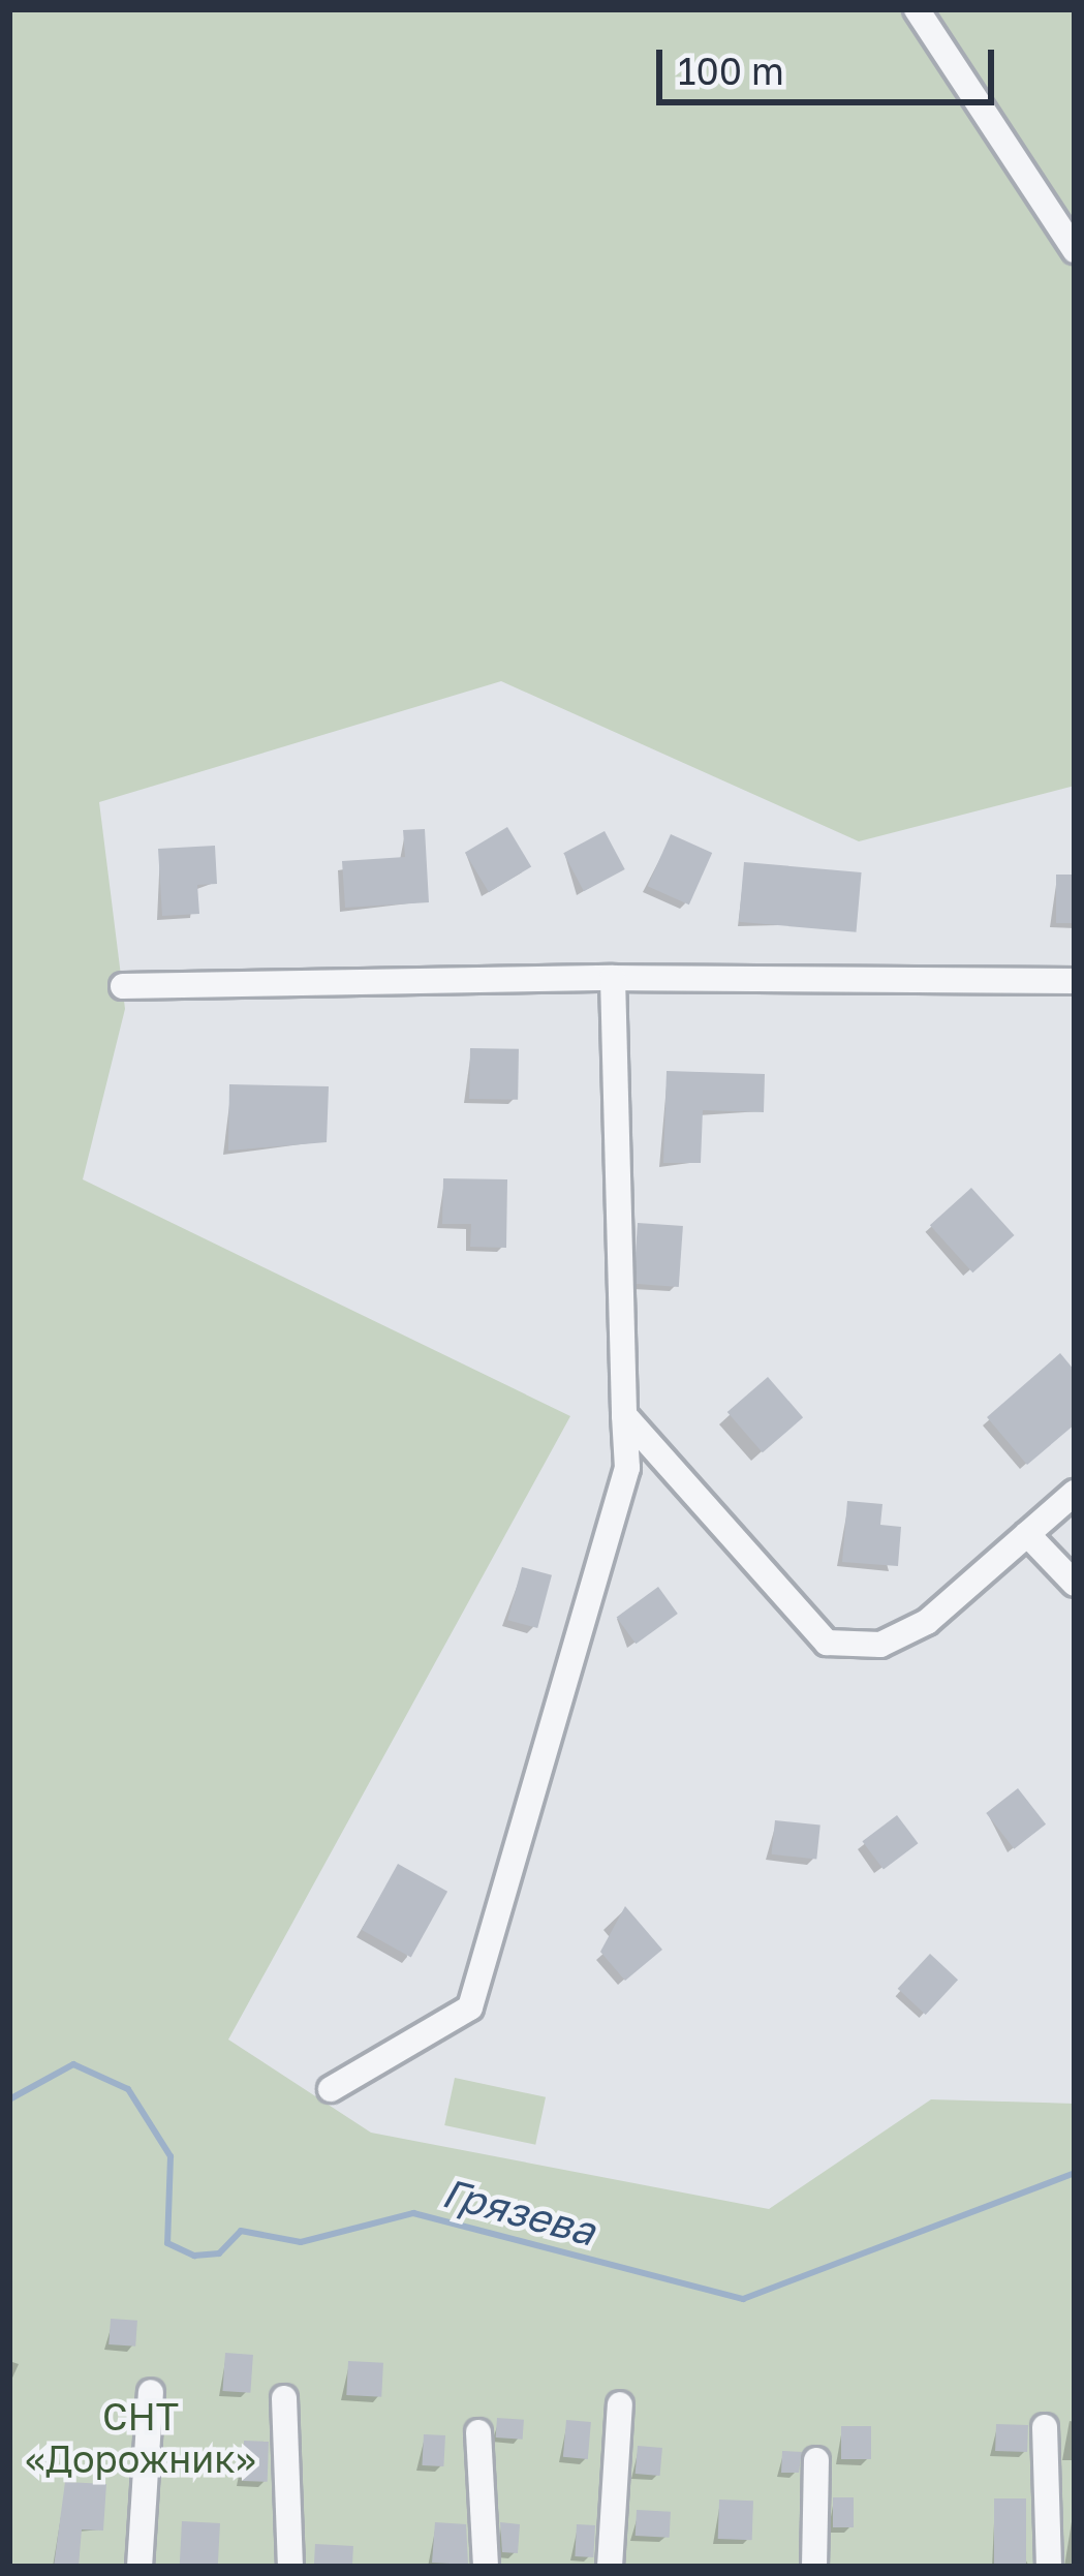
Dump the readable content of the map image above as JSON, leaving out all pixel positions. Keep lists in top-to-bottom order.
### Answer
{
  "water": ["Грязева"],
  "parks": ["СНТ «Дорожник»"],
  "scale_bar": "100 m"
}
